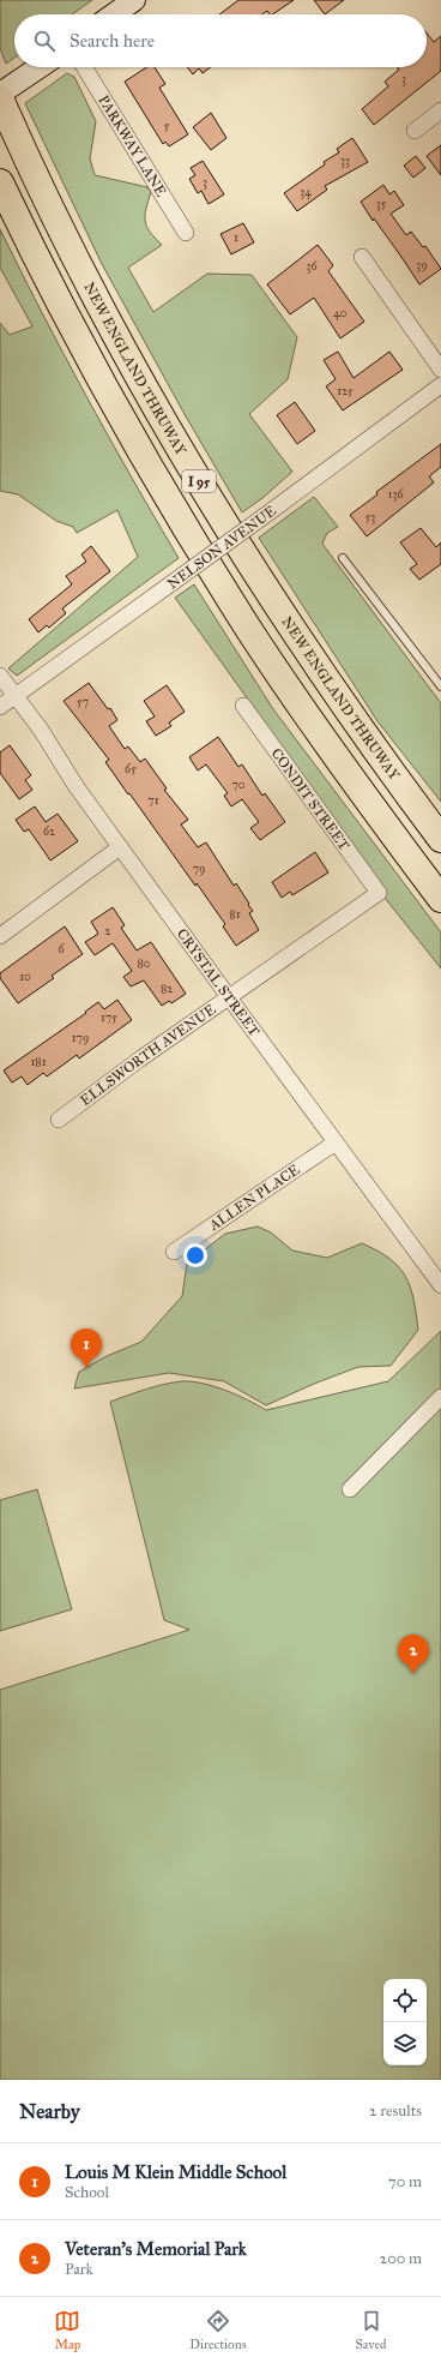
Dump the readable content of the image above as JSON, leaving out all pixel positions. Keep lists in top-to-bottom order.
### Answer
{
  "streets": {
    "highway": ["NEW ENGLAND THRUWAY", "I 95"],
    "street": [
      "PARKWAY LANE",
      "NELSON AVENUE",
      "CONDIT STREET",
      "CRYSTAL STREET",
      "ELLSWORTH AVENUE",
      "ALLEN PLACE"
    ]
  },
  "crossings": [
    ["NELSON AVENUE", "CRYSTAL STREET"],
    ["CONDIT STREET", "ELLSWORTH AVENUE"],
    ["CRYSTAL STREET", "ELLSWORTH AVENUE"],
    ["CRYSTAL STREET", "ALLEN PLACE"]
  ],
  "house_numbers": [
    "3",
    "5",
    "33",
    "3",
    "34",
    "35",
    "1",
    "39",
    "36",
    "40",
    "125",
    "136",
    "53",
    "57",
    "65",
    "70",
    "71",
    "62",
    "79",
    "81",
    "2",
    "6",
    "80",
    "10",
    "82",
    "175",
    "179",
    "181"
  ],
  "page": {
    "search": "Search here",
    "pins": ["1", "2"],
    "heading": ["Nearby", "2 results"],
    "list": [
      {
        "mark": "1",
        "name": "Louis M Klein Middle School",
        "note": "School",
        "value": "70 m"
      },
      {
        "mark": "2",
        "name": "Veteran's Memorial Park",
        "note": "Park",
        "value": "200 m"
      }
    ],
    "nav": ["Map", "Directions", "Saved"]
  }
}
